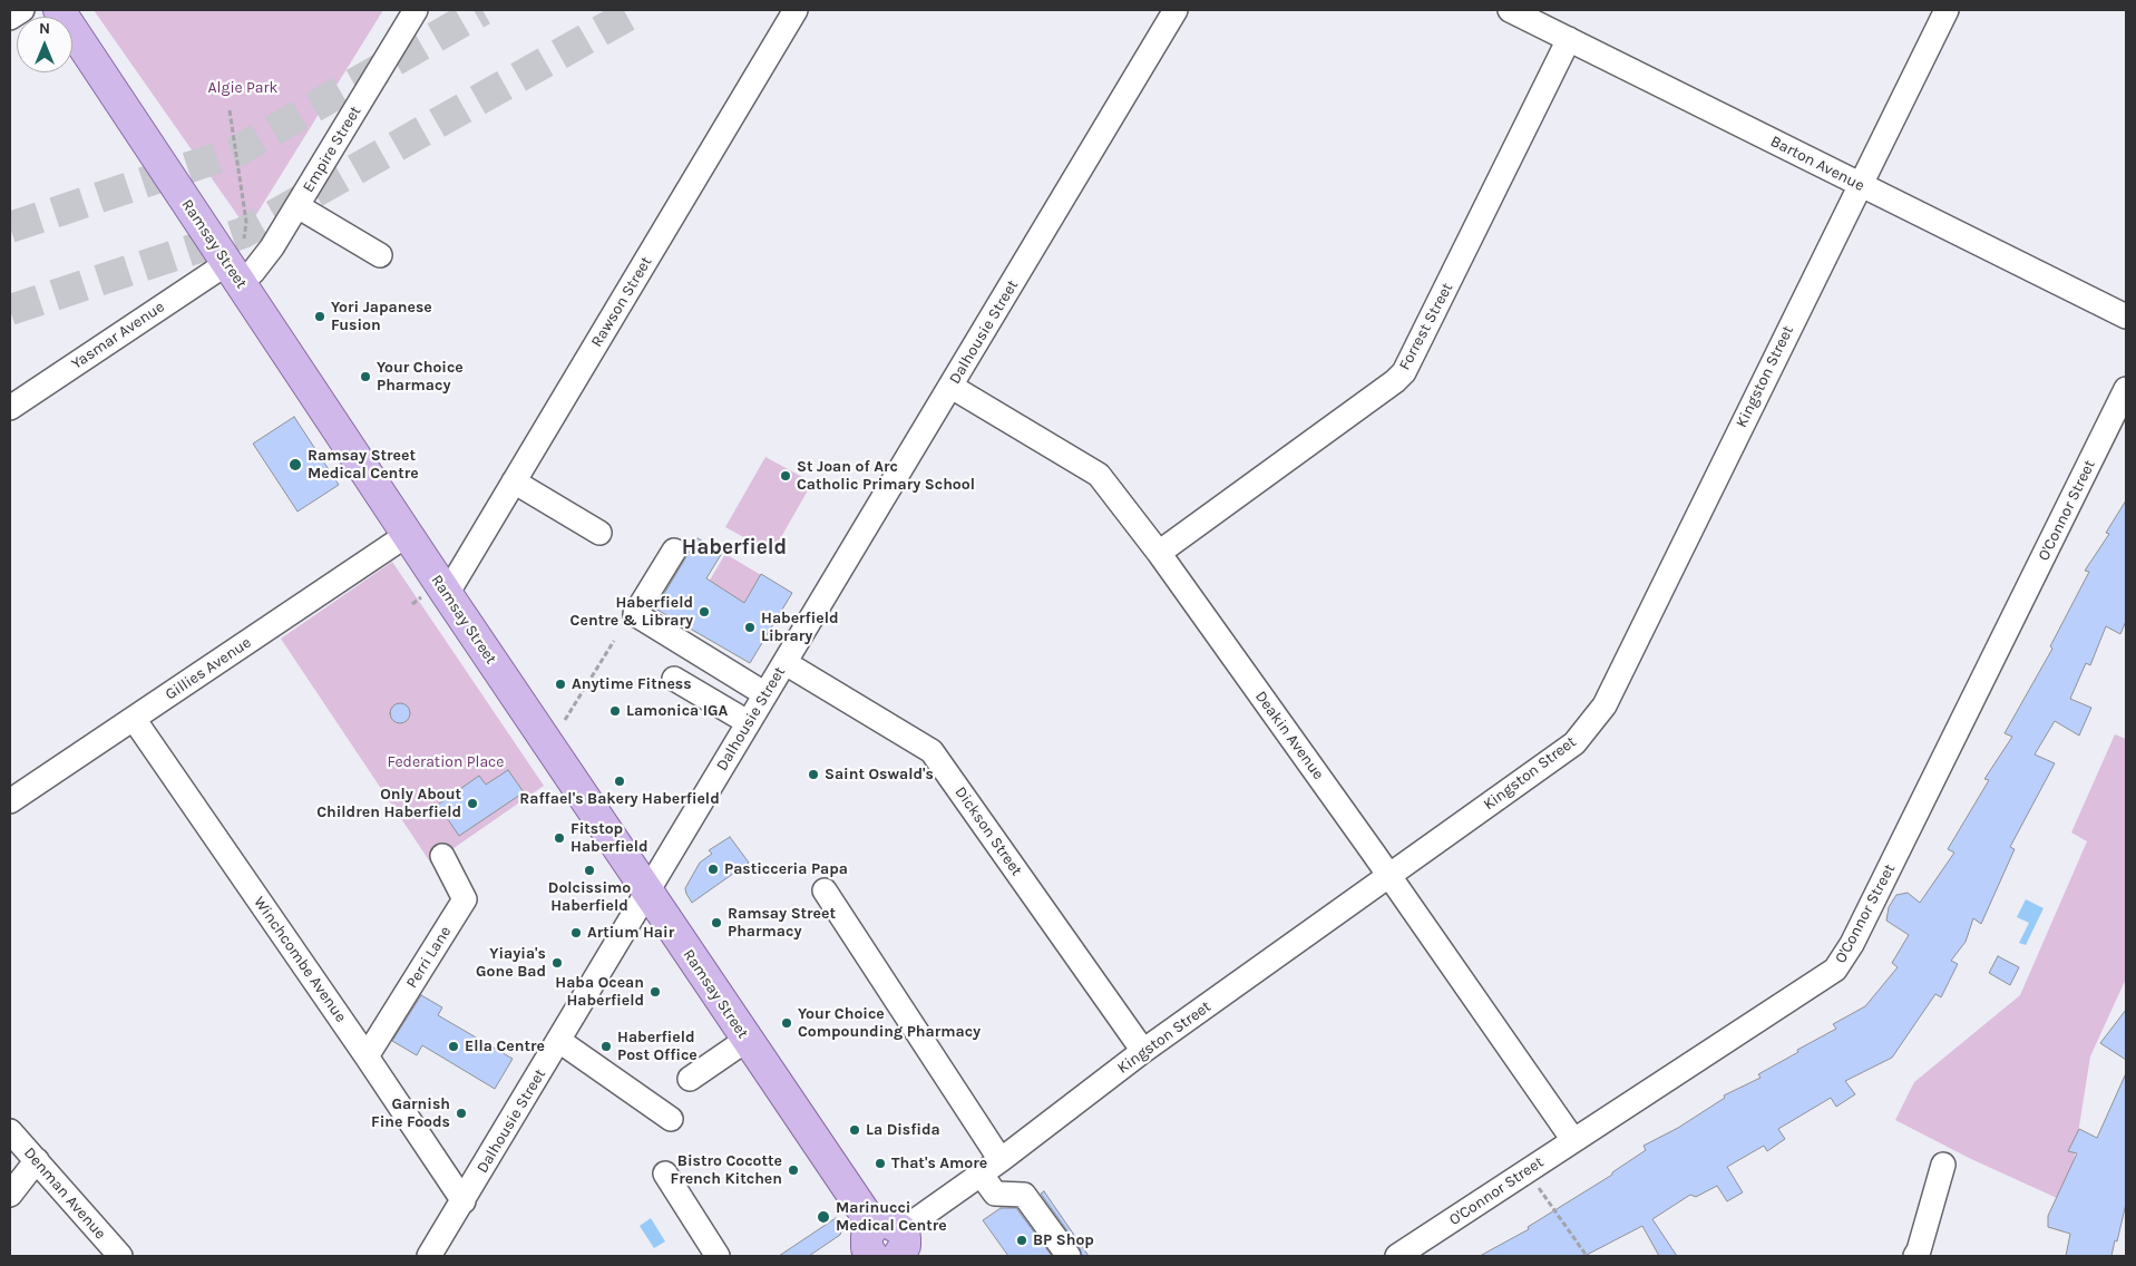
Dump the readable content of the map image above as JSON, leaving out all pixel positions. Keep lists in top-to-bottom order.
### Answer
{
  "streets": {
    "main road": ["Ramsay Street"],
    "street": [
      "Empire Street",
      "Barton Avenue",
      "Rawson Street",
      "Forrest Street",
      "Dalhousie Street",
      "Yasmar Avenue",
      "Kingston Street",
      "O'Connor Street",
      "Gillies Avenue",
      "Deakin Avenue",
      "Dickson Street",
      "Perri Lane",
      "Winchcombe Avenue",
      "Denman Avenue"
    ]
  },
  "crossings": [
    ["Empire Street", "Ramsay Street"],
    ["Empire Street", "Yasmar Avenue"],
    ["Barton Avenue", "Forrest Street"],
    ["Barton Avenue", "Kingston Street"],
    ["Ramsay Street", "Rawson Street"],
    ["Ramsay Street", "Dalhousie Street"],
    ["Ramsay Street", "Yasmar Avenue"],
    ["Ramsay Street", "Kingston Street"],
    ["Ramsay Street", "Gillies Avenue"],
    ["Forrest Street", "Deakin Avenue"],
    ["Dalhousie Street", "Deakin Avenue"],
    ["Dalhousie Street", "Dickson Street"],
    ["Dalhousie Street", "Winchcombe Avenue"],
    ["Kingston Street", "Deakin Avenue"],
    ["Kingston Street", "Dickson Street"],
    ["O'Connor Street", "Deakin Avenue"],
    ["Gillies Avenue", "Winchcombe Avenue"],
    ["Perri Lane", "Winchcombe Avenue"]
  ],
  "districts": ["Haberfield"],
  "parks": ["Algie Park", "Federation Place"],
  "places": [
    "Yori Japanese Fusion",
    "Your Choice Pharmacy",
    "Ramsay Street Medical Centre",
    "St Joan of Arc Catholic Primary School",
    "Haberfield Centre & Library",
    "Haberfield Library",
    "Anytime Fitness",
    "Lamonica IGA",
    "Saint Oswald's",
    "Raffael's Bakery Haberfield",
    "Only About Children Haberfield",
    "Fitstop Haberfield",
    "Pasticceria Papa",
    "Dolcissimo Haberfield",
    "Ramsay Street Pharmacy",
    "Artium Hair",
    "Yiayia's Gone Bad",
    "Haba Ocean Haberfield",
    "Your Choice Compounding Pharmacy",
    "Ella Centre",
    "Haberfield Post Office",
    "Garnish Fine Foods",
    "La Disfida",
    "That's Amore",
    "Bistro Cocotte French Kitchen",
    "Marinucci Medical Centre",
    "BP Shop"
  ],
  "north": "top"
}
